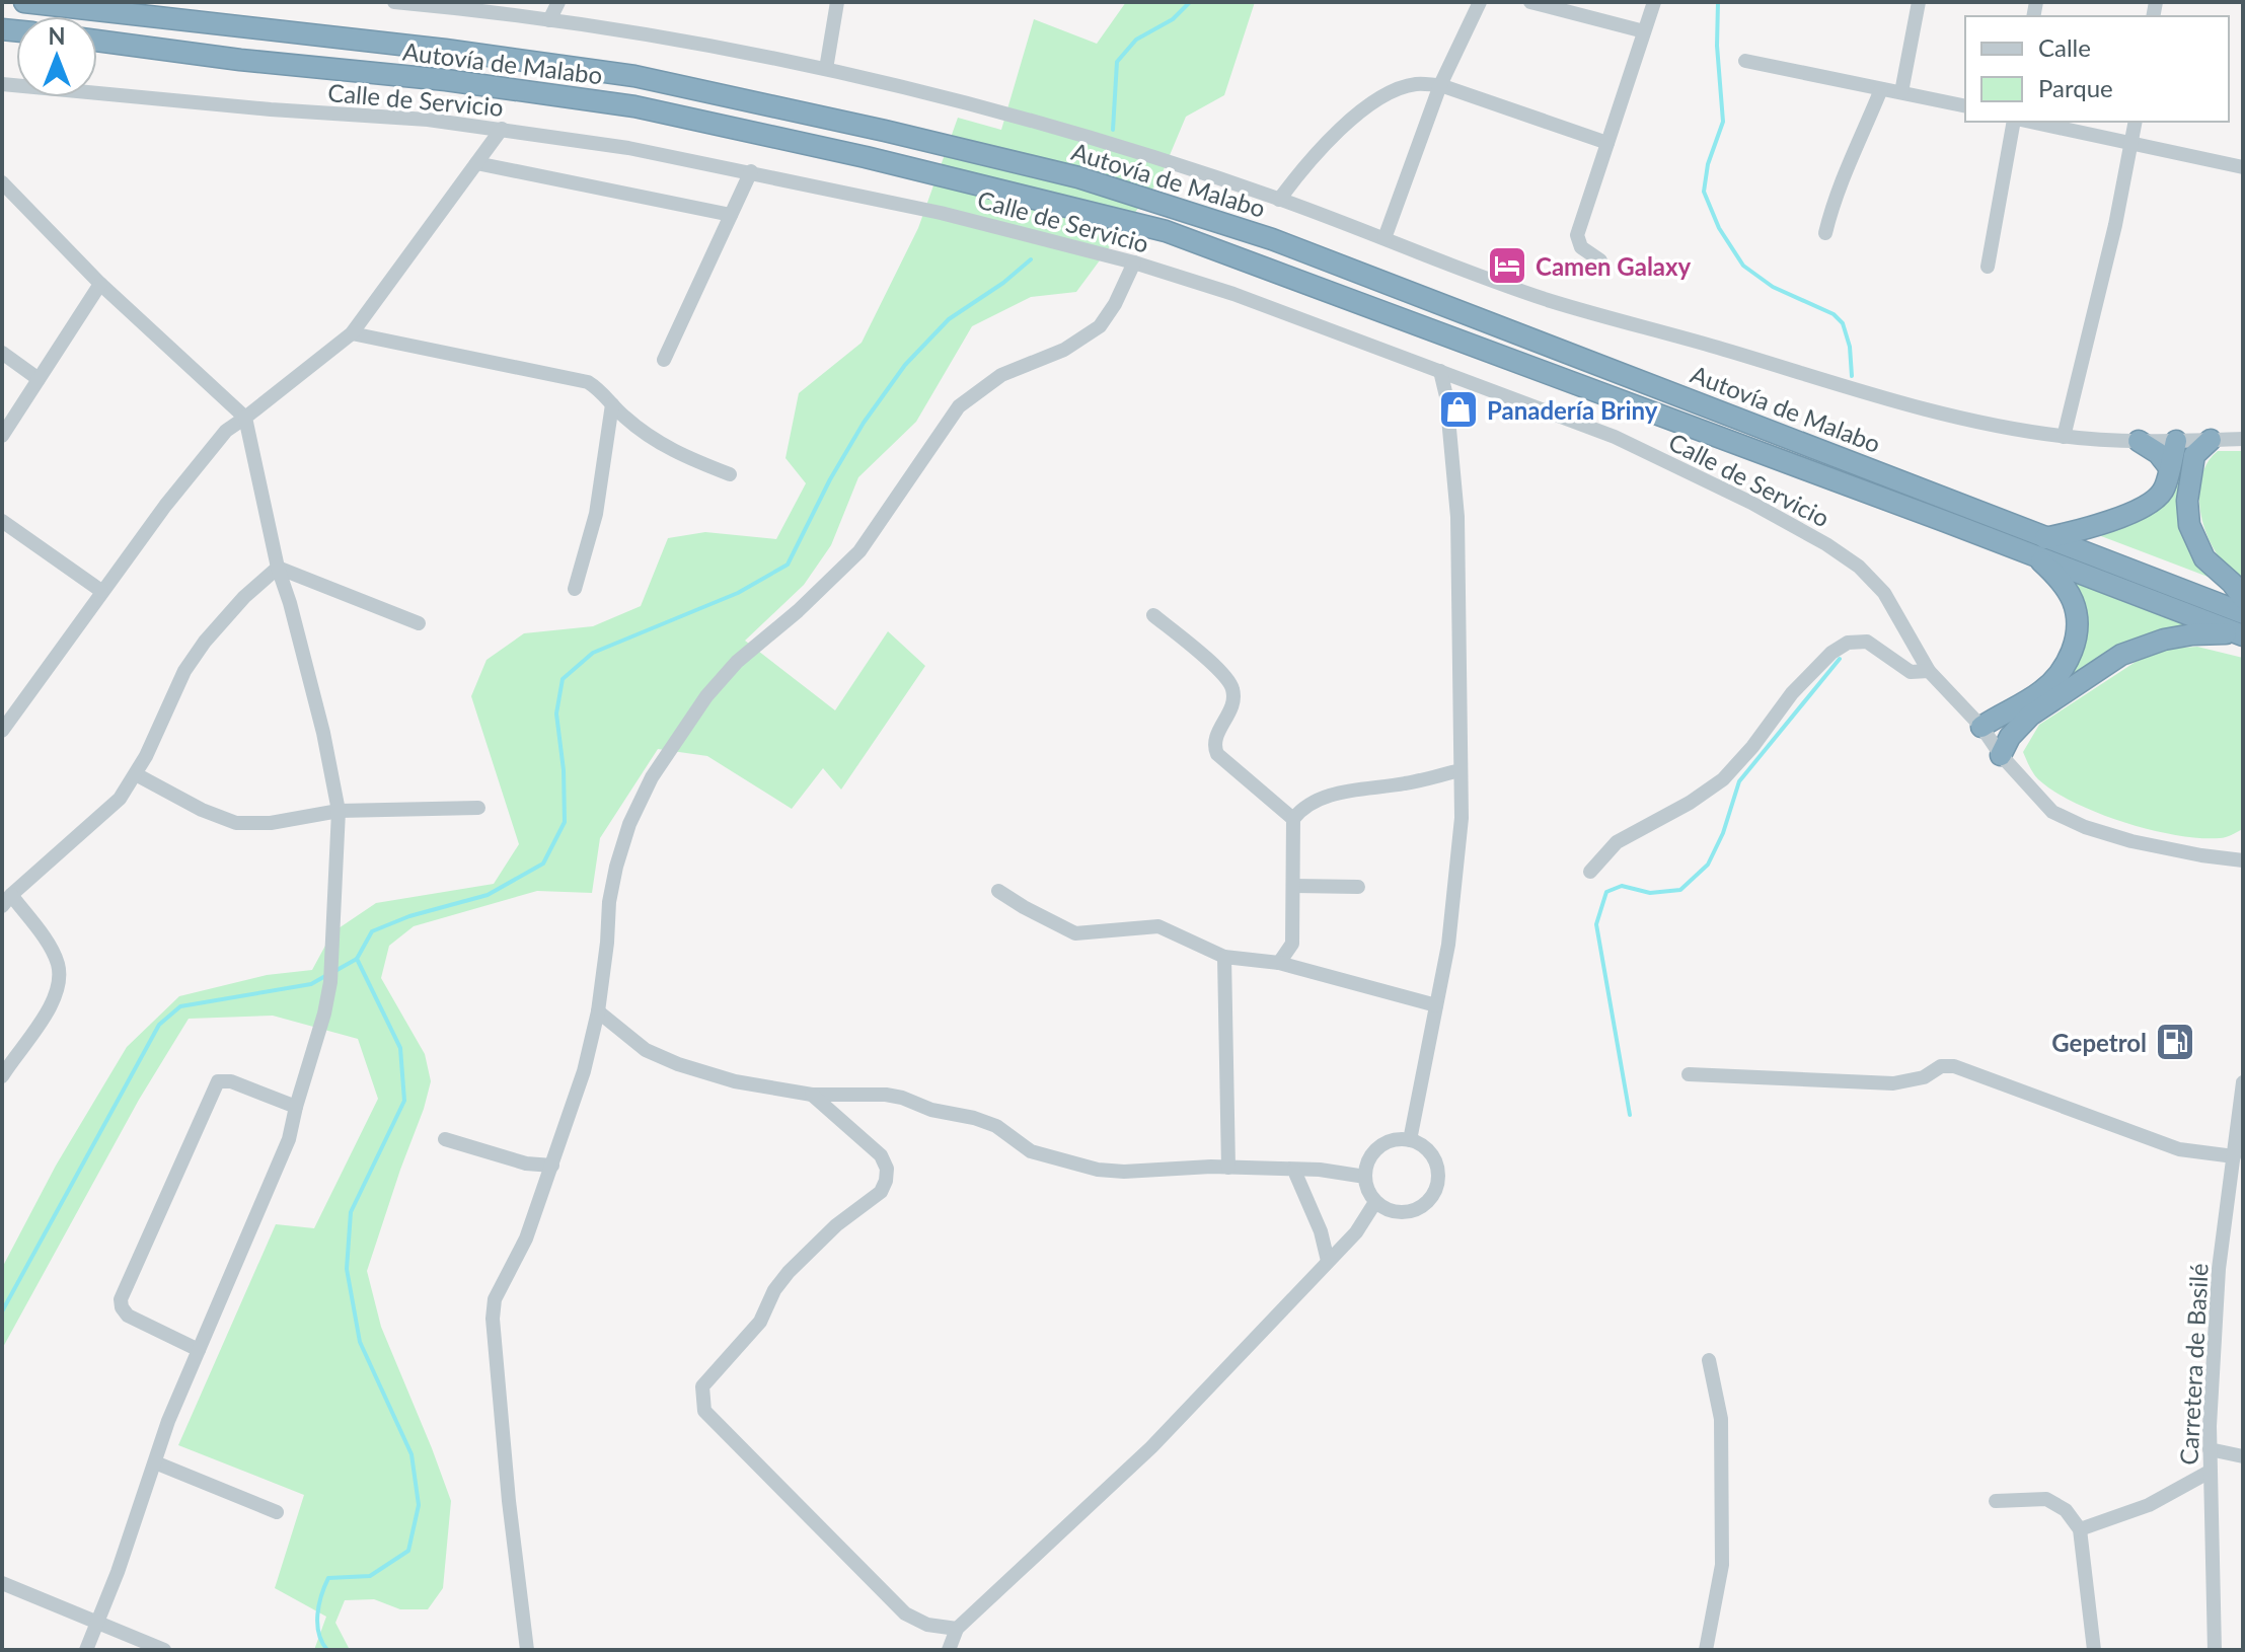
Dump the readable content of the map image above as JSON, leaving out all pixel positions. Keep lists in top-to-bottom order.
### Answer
{
  "streets": {
    "highway": ["Autovía de Malabo"],
    "street": ["Calle de Servicio", "Carretera de Basilé"]
  },
  "places": {
    "hotel": ["Camen Galaxy"],
    "shop": ["Panadería Briny"],
    "fuel station": ["Gepetrol"]
  },
  "legend": ["Calle", "Parque"],
  "north": "top"
}
